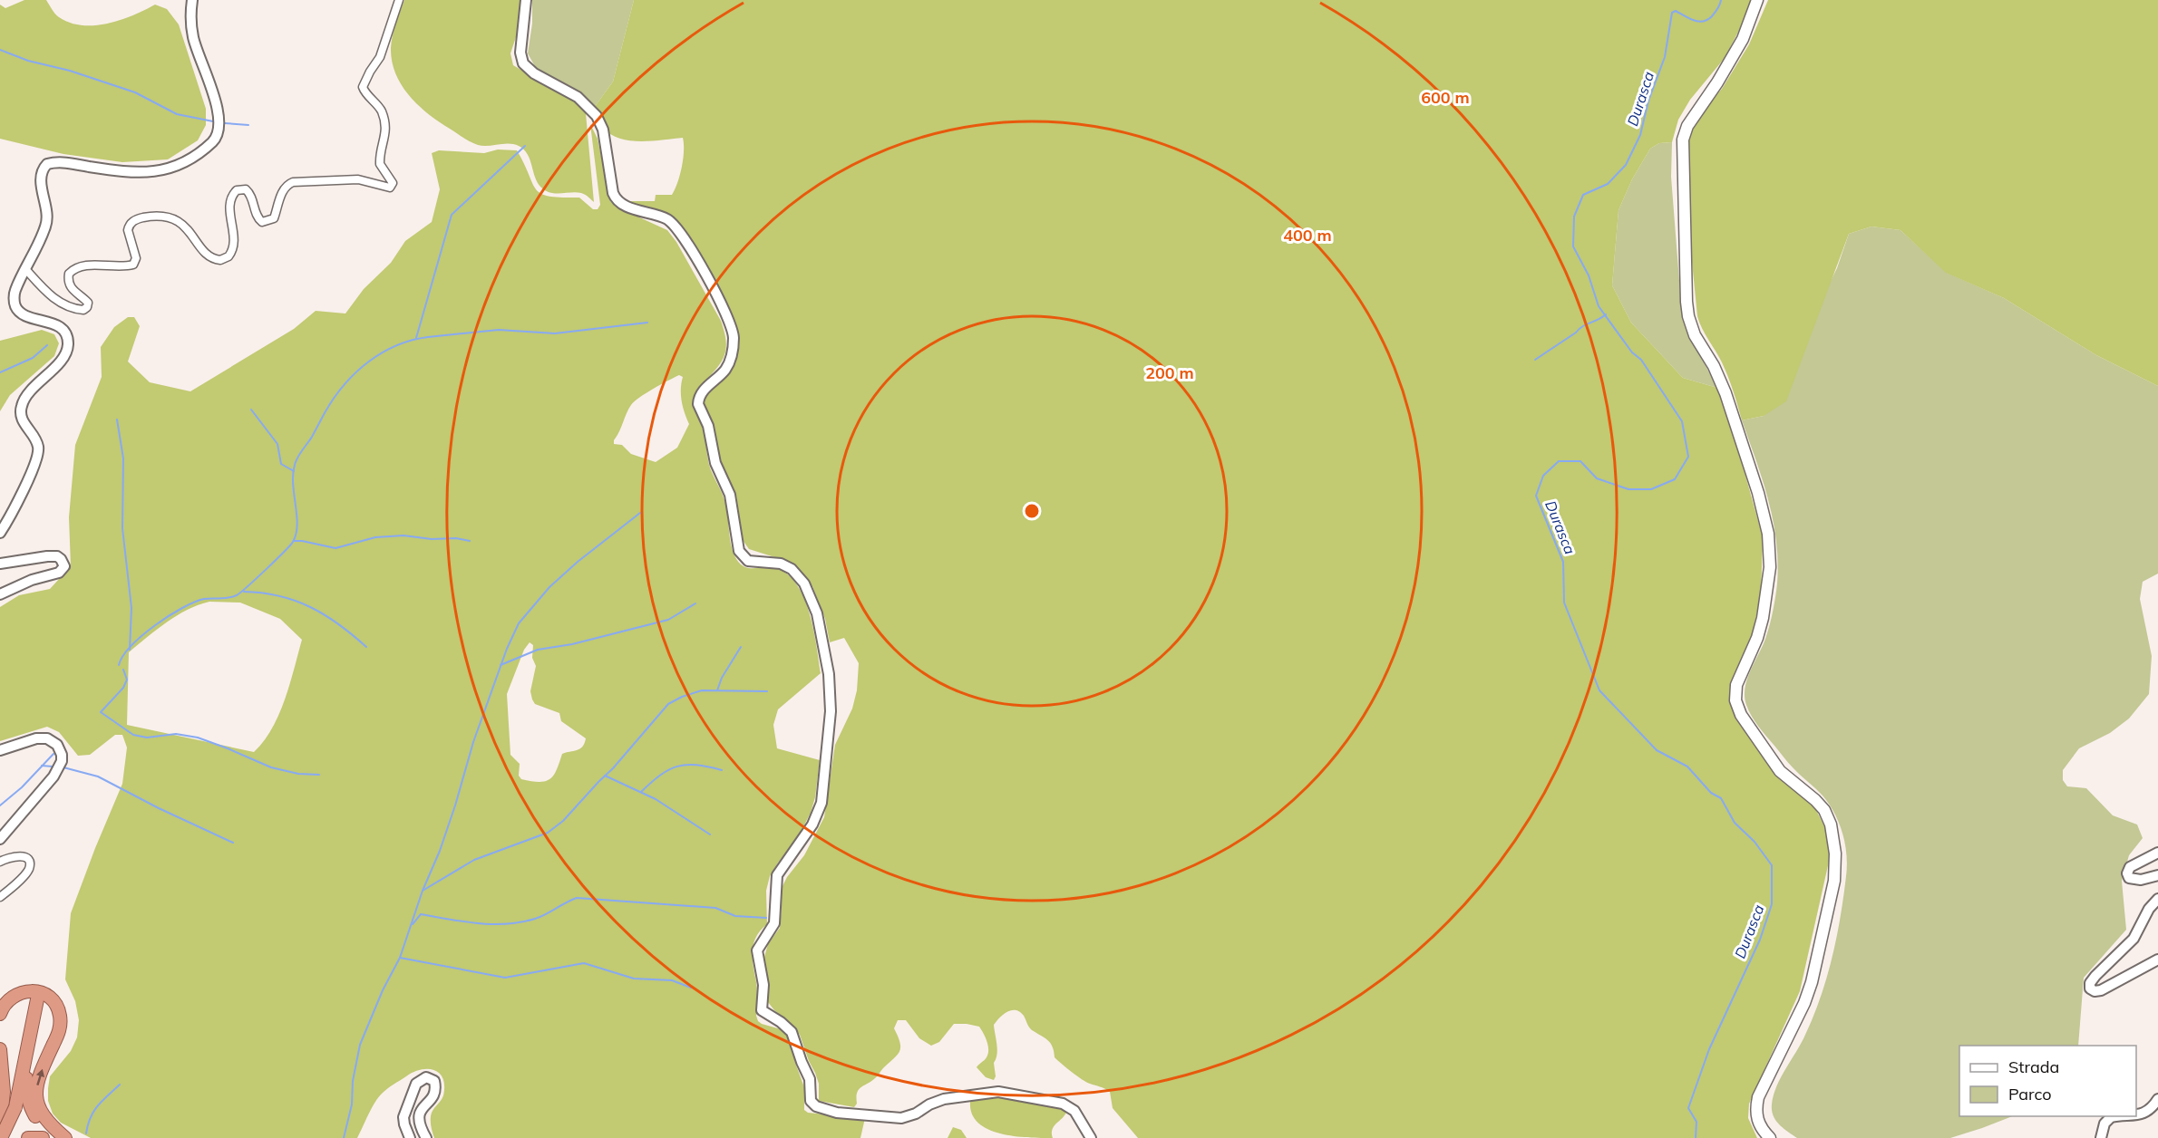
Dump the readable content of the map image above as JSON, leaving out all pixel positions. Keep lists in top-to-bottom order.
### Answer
{
  "water": ["Durasca"],
  "legend": ["Strada", "Parco"],
  "rings": ["600 m", "400 m", "200 m"]
}
